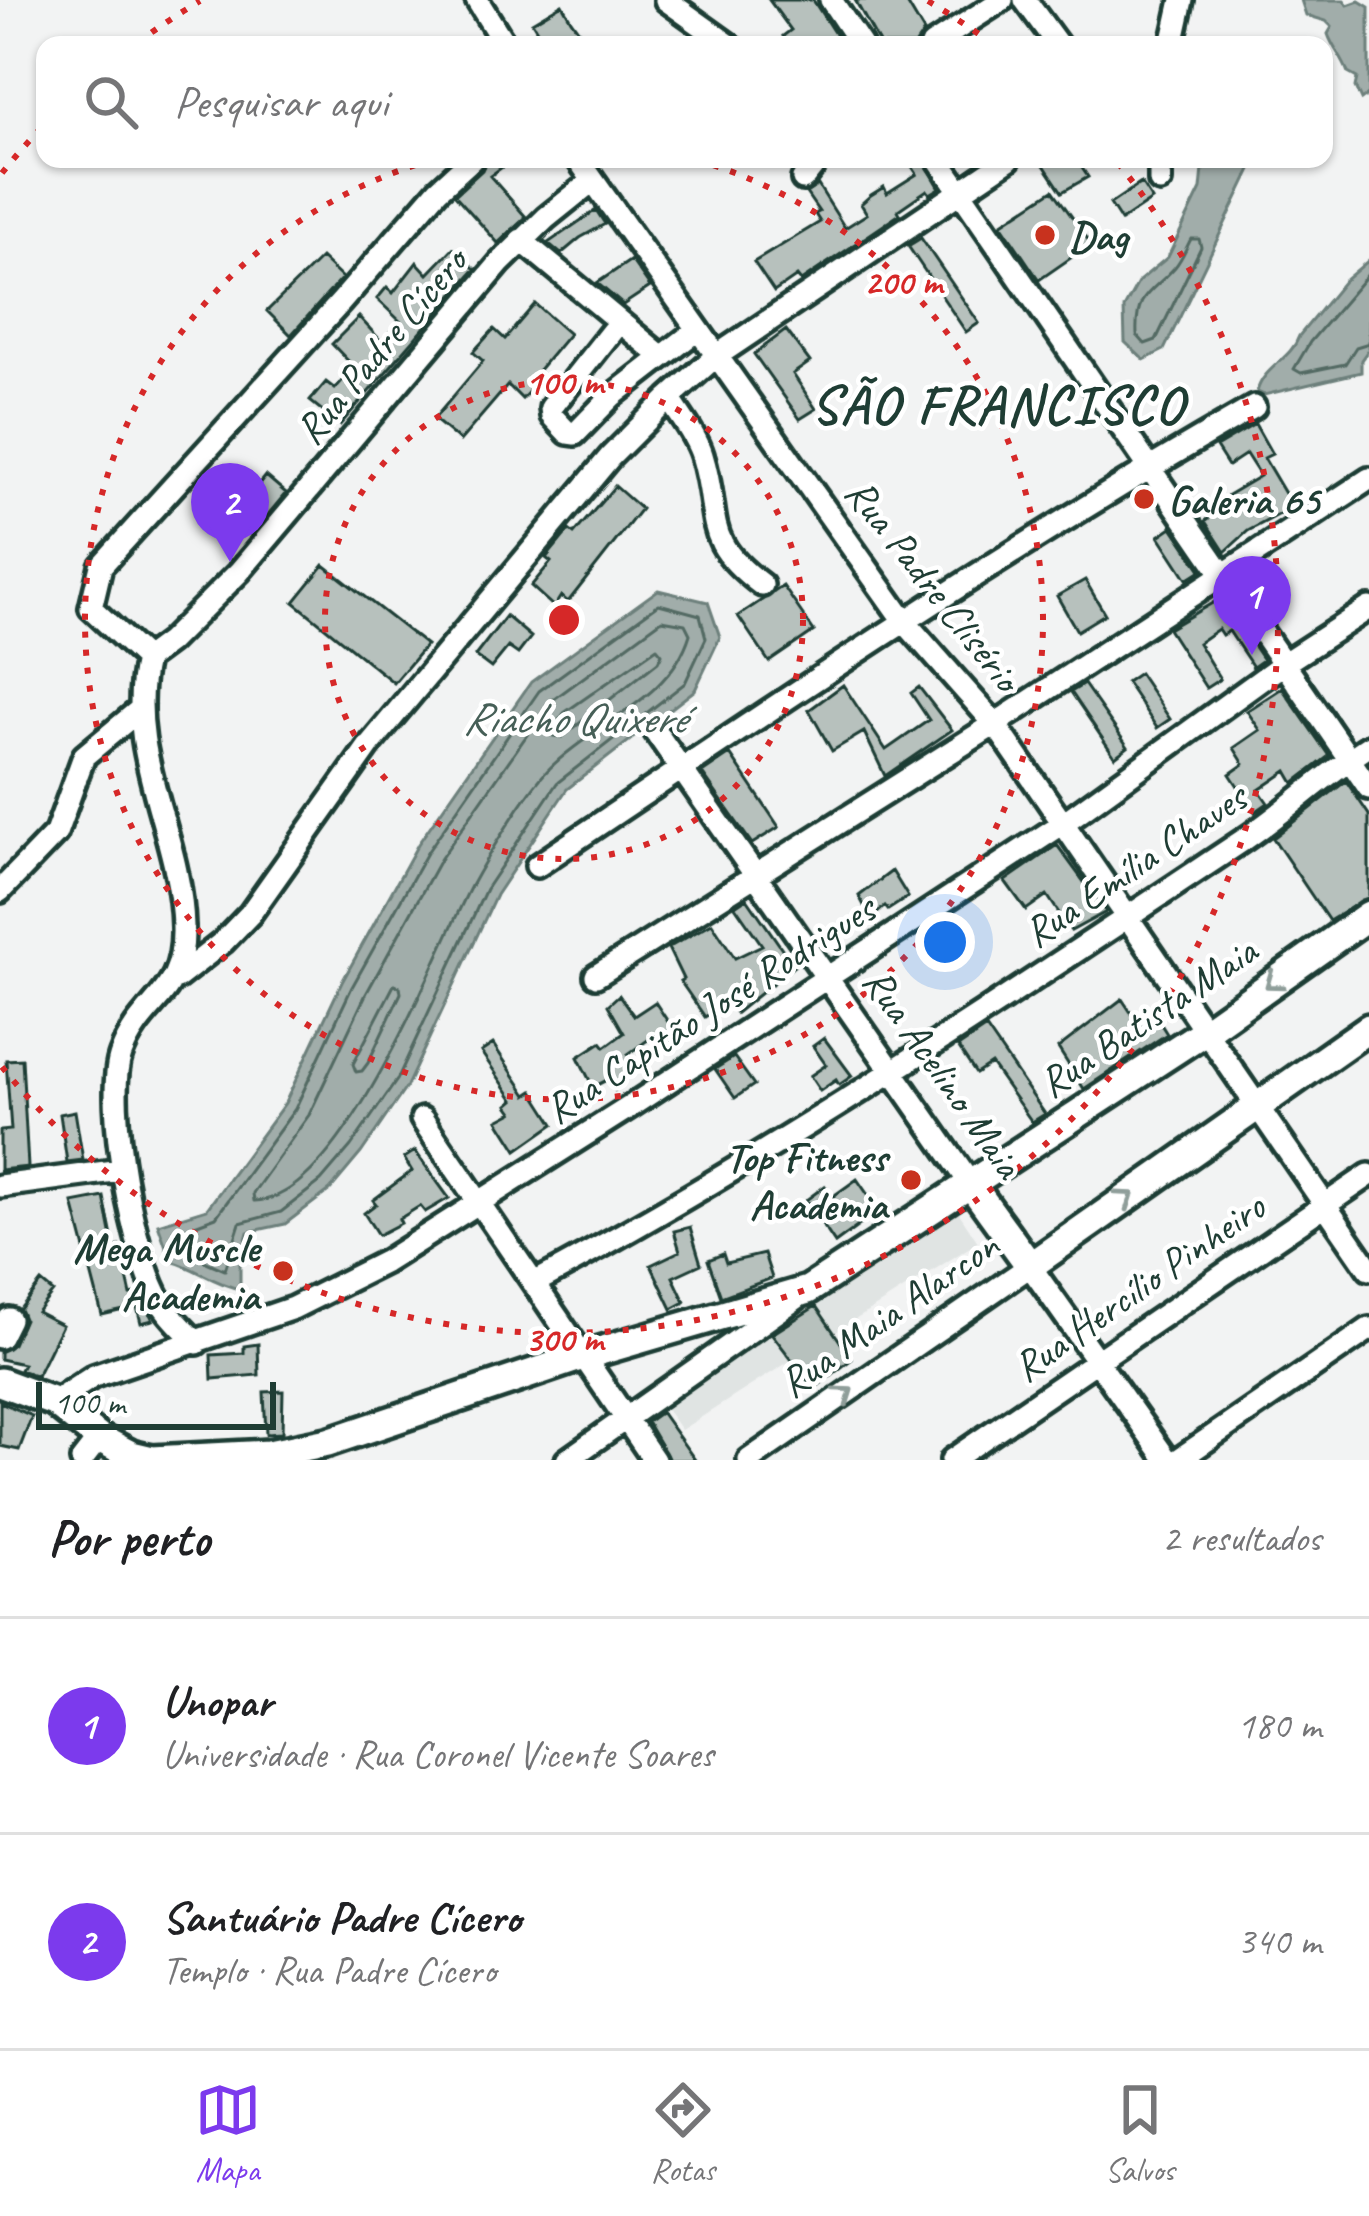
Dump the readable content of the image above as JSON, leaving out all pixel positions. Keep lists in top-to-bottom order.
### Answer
{
  "streets": {
    "main road": ["Rua Batista Maia", "Rua Acelino Maia", "Rua Maia Alarcon"],
    "street": [
      "Rua Padre Cícero",
      "Rua Padre Clisério",
      "Rua Emília Chaves",
      "Rua Capitão José Rodrigues",
      "Rua Hercílio Pinheiro"
    ]
  },
  "crossings": [
    ["Rua Padre Cícero", "Rua Padre Clisério"],
    ["Rua Padre Clisério", "Rua Emília Chaves"],
    ["Rua Padre Clisério", "Rua Capitão José Rodrigues"],
    ["Rua Padre Clisério", "Rua Batista Maia"],
    ["Rua Padre Clisério", "Rua Hercílio Pinheiro"],
    ["Rua Padre Clisério", "Rua Maia Alarcon"],
    ["Rua Emília Chaves", "Rua Acelino Maia"],
    ["Rua Capitão José Rodrigues", "Rua Batista Maia"],
    ["Rua Capitão José Rodrigues", "Rua Acelino Maia"],
    ["Rua Batista Maia", "Rua Acelino Maia"],
    ["Rua Acelino Maia", "Rua Hercílio Pinheiro"],
    ["Rua Acelino Maia", "Rua Maia Alarcon"]
  ],
  "one_way": ["Rua Maia Alarcon"],
  "districts": ["SÃO FRANCISCO"],
  "water": ["Riacho Quixeré"],
  "places": [
    "Dag",
    "Galeria 65",
    "Top Fitness Academia",
    "Mega Muscle Academia"
  ],
  "scale_bar": "100 m",
  "page": {
    "search": "Pesquisar aqui",
    "pins": ["2", "1"],
    "scale": "100 m",
    "heading": ["Por perto", "2 resultados"],
    "list": [
      {
        "mark": "1",
        "name": "Unopar",
        "note": "Universidade · Rua Coronel Vicente Soares",
        "value": "180 m"
      },
      {
        "mark": "2",
        "name": "Santuário Padre Cícero",
        "note": "Templo · Rua Padre Cícero",
        "value": "340 m"
      }
    ],
    "nav": ["Mapa", "Rotas", "Salvos"]
  },
  "rings": ["200 m", "100 m", "300 m"]
}
